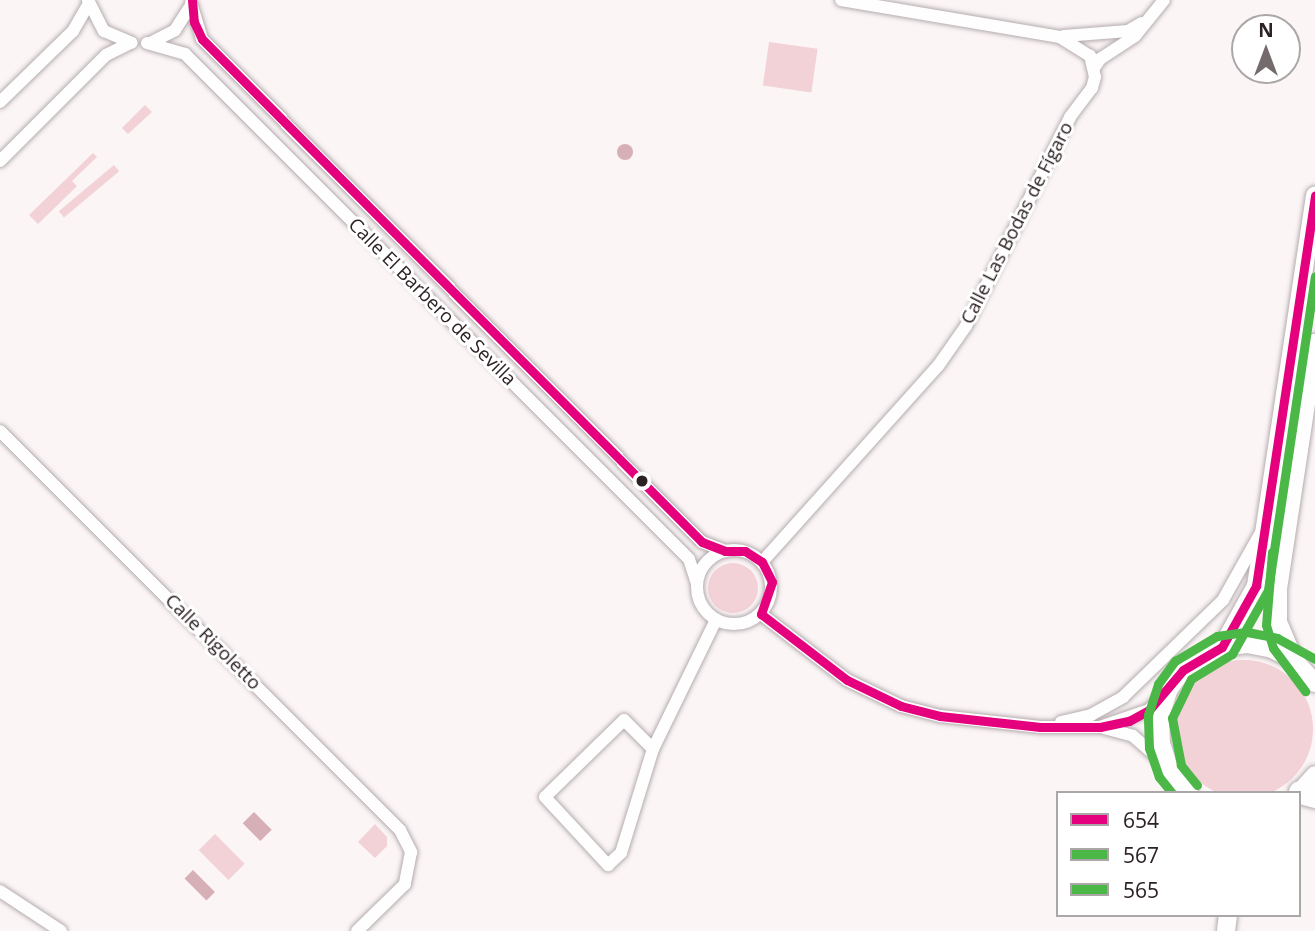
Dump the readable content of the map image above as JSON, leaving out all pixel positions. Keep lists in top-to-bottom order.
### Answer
{
  "streets": {
    "street": ["Calle Las Bodas de Fígaro", "Calle El Barbero de Sevilla", "Calle Rigoletto"]
  },
  "crossings": [
    ["Calle Las Bodas de Fígaro", "Calle El Barbero de Sevilla"]
  ],
  "lines": ["transit line 654", "transit line 567", "transit line 565"],
  "legend": ["654", "567", "565"],
  "north": "top"
}
